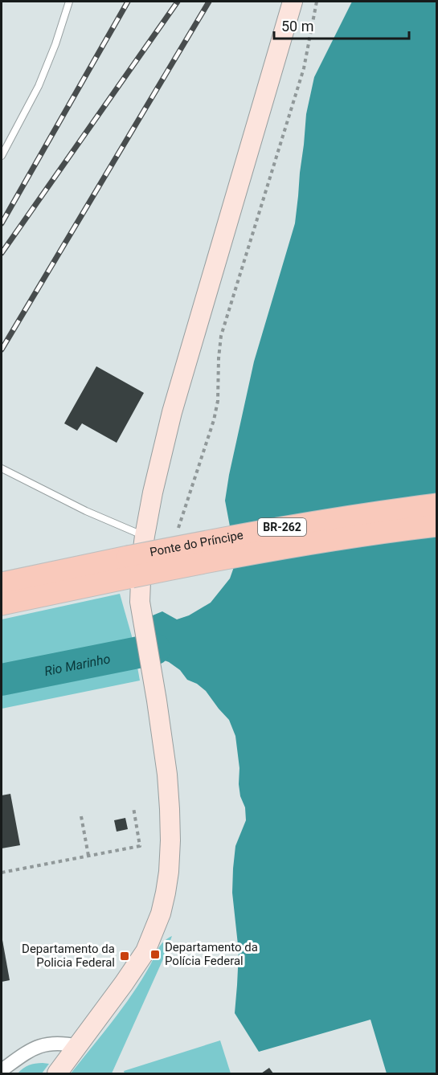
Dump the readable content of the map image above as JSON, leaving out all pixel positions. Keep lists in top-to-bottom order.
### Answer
{
  "streets": {
    "main road": ["BR-262", "Ponte do Príncipe"]
  },
  "crossings": [
    ["BR-262", "Ponte do Príncipe"]
  ],
  "water": ["Rio Marinho"],
  "places": {
    "transit": ["Departamento da Polícia Federal", "Departamento da Policia Federal"]
  },
  "scale_bar": "50 m"
}
